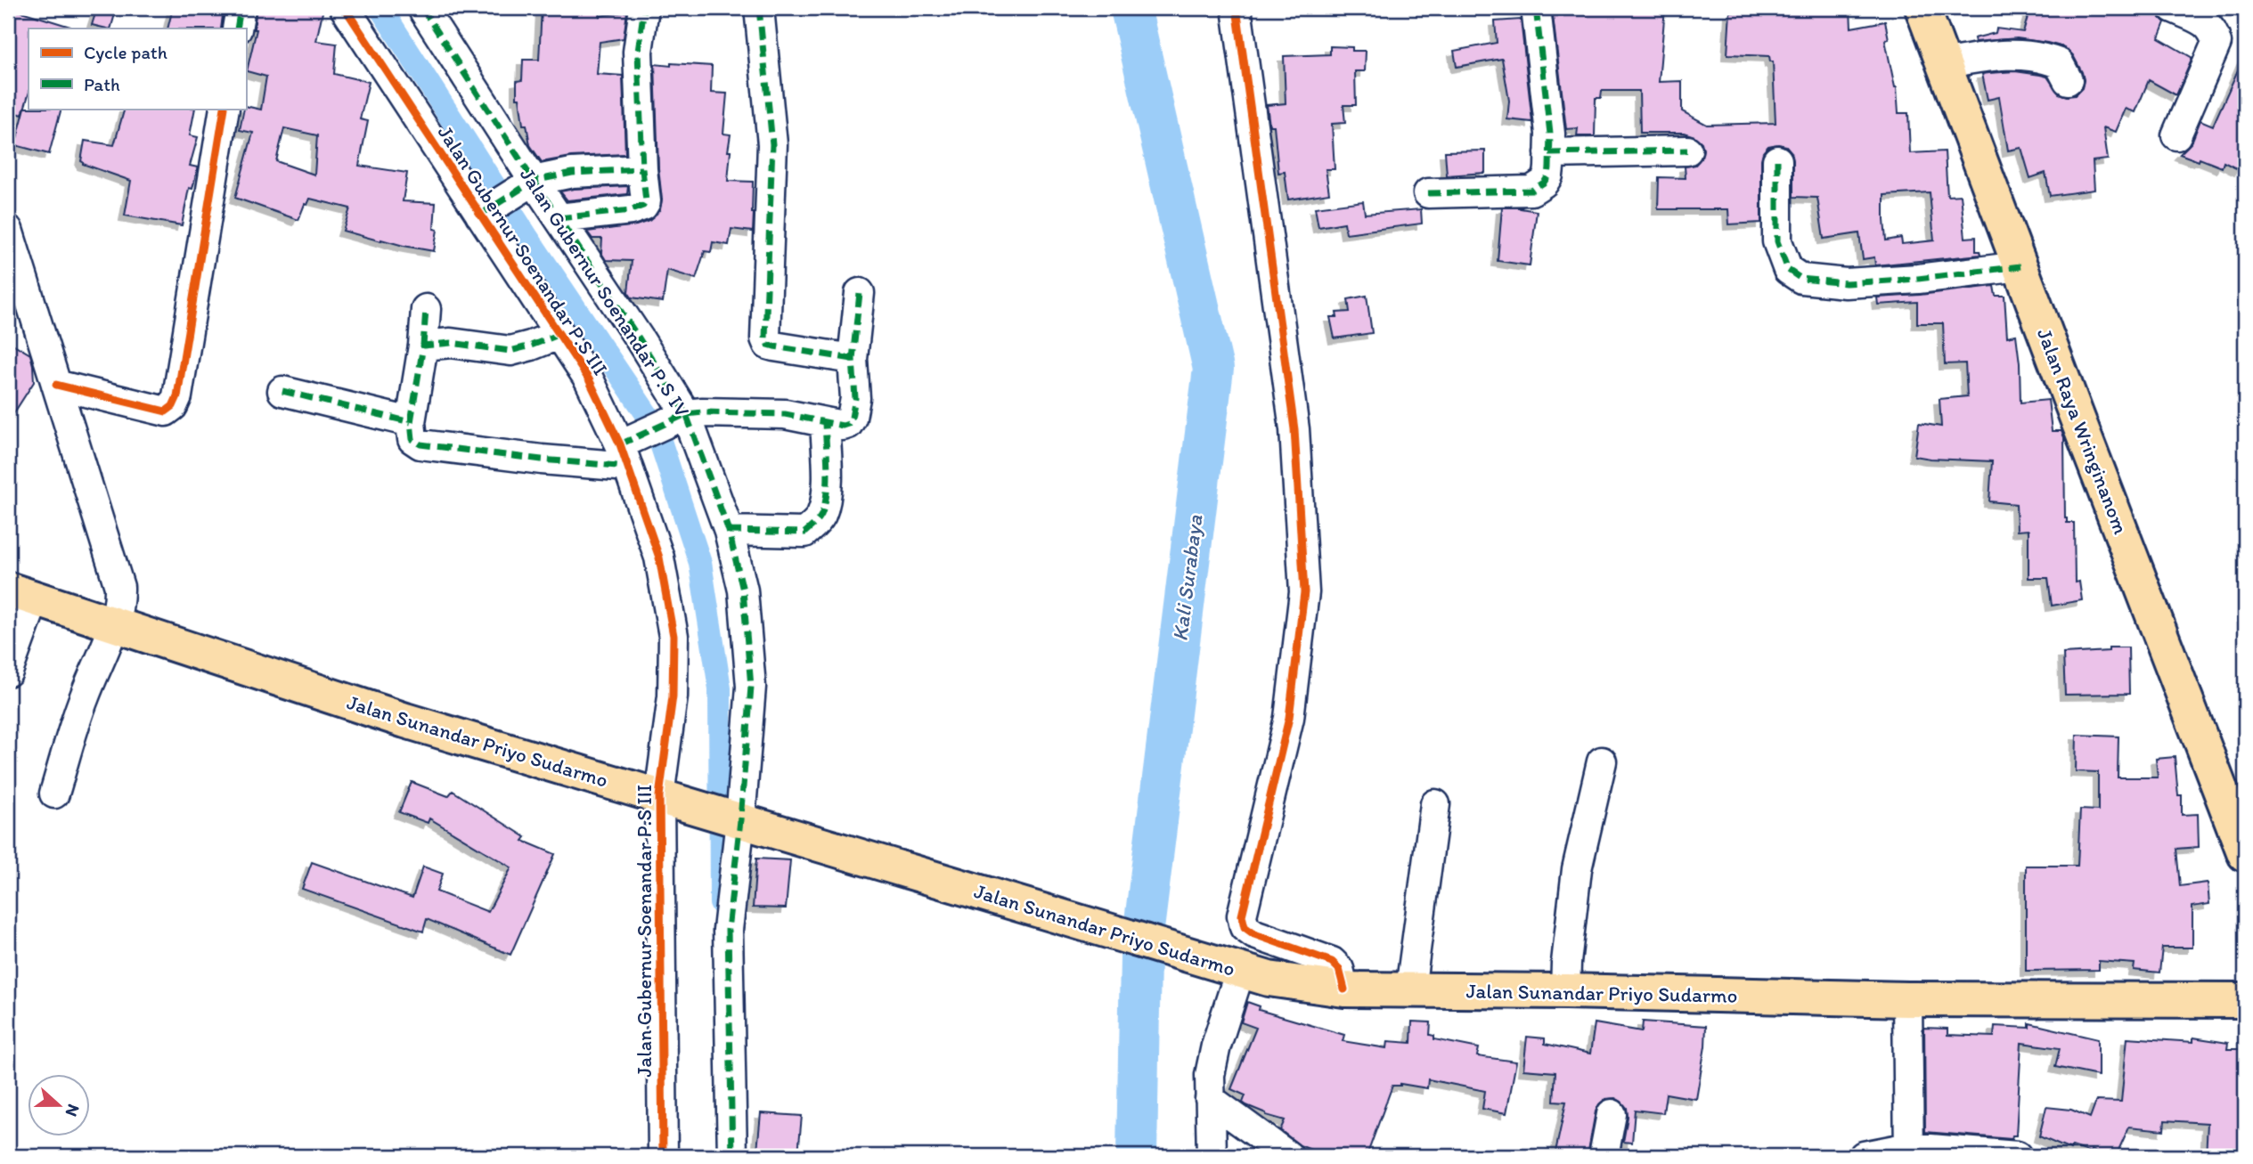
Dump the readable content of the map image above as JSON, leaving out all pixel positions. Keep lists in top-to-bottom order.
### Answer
{
  "streets": {
    "main road": ["Jalan Raya Wringinanom", "Jalan Sunandar Priyo Sudarmo"],
    "street": ["Jalan Gubernur Soenandar P.S III", "Jalan Gubernur Soenandar P.S IV"]
  },
  "crossings": [
    ["Jalan Gubernur Soenandar P.S III", "Jalan Sunandar Priyo Sudarmo"],
    ["Jalan Gubernur Soenandar P.S IV", "Jalan Sunandar Priyo Sudarmo"]
  ],
  "water": ["Kali Surabaya"],
  "legend": ["Cycle path", "Path"],
  "north": "right"
}
